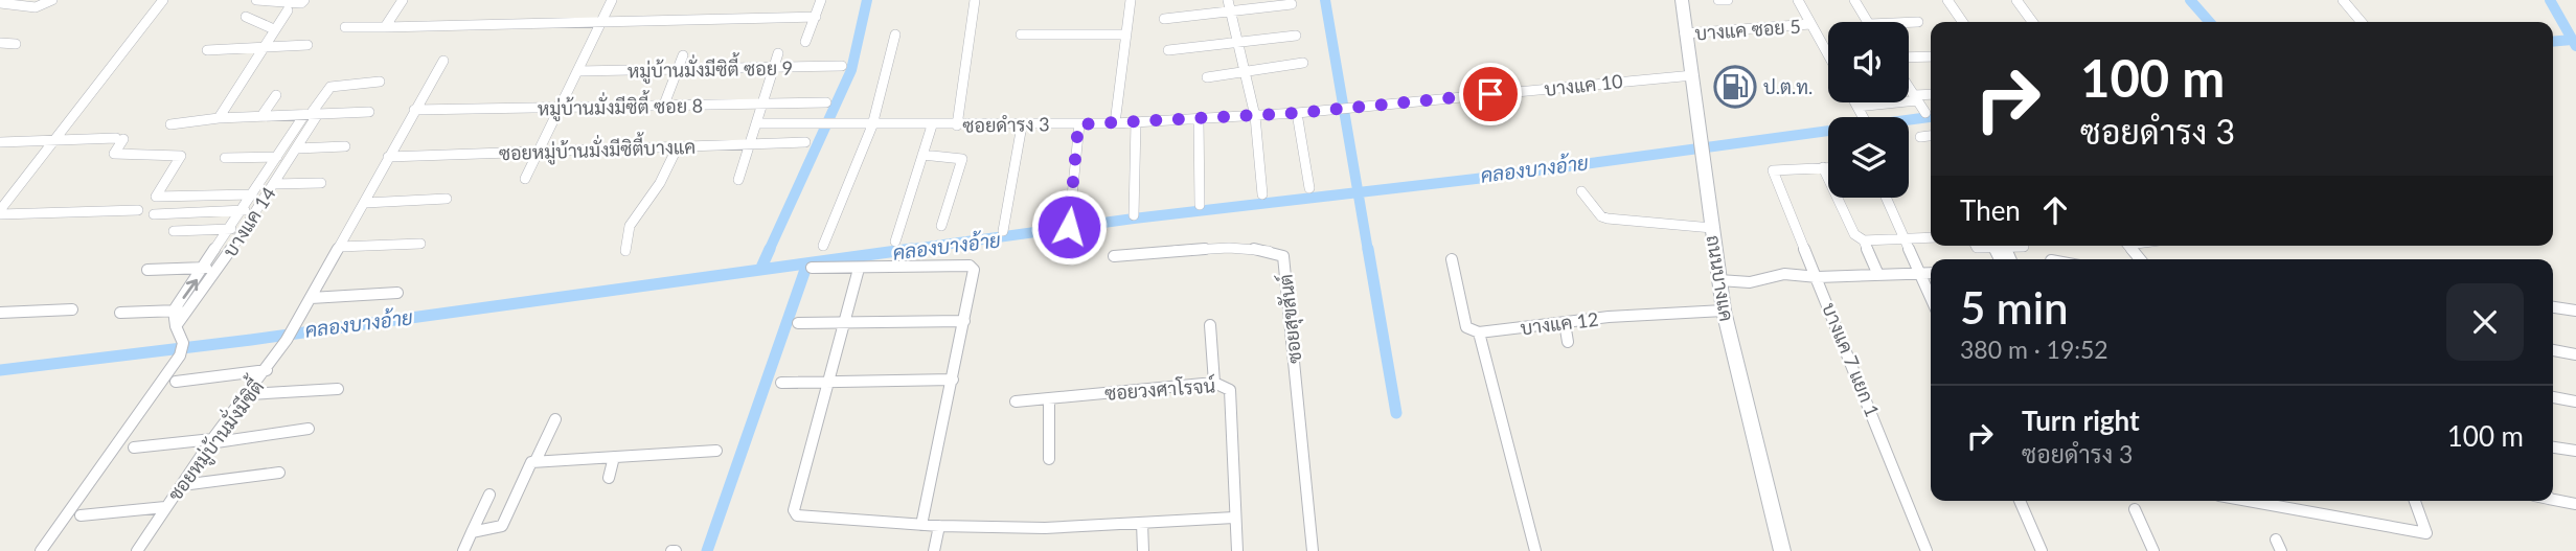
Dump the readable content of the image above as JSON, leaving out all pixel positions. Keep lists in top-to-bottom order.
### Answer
{
  "streets": {
    "main road": ["ถนนบางแค"],
    "street": [
      "บางแค ซอย 5",
      "หมู่บ้านมั่งมีซิตี้ ซอย 9",
      "บางแค 10",
      "หมู่บ้านมั่งมีซิตี้ ซอย 8",
      "ซอยดำรง 3",
      "ซอยหมู่บ้านมั่งมีซิตี้บางแค",
      "บางแค 14",
      "ซอยสุขสันต์",
      "บางแค 12",
      "บางแค 7 แยก 1",
      "ซอยวงศาโรจน์",
      "ซอยหมู่บ้านมั่งมีซิตี้"
    ]
  },
  "crossings": [
    ["บางแค ซอย 5", "ถนนบางแค"],
    ["บางแค 10", "ซอยดำรง 3"],
    ["บางแค 10", "ถนนบางแค"],
    ["ถนนบางแค", "บางแค 12"]
  ],
  "water": ["คลองบางอ้าย"],
  "places": {
    "fuel station": ["ป.ต.ท."]
  },
  "page": {
    "turn": ["100 m", "ซอยดำรง 3"],
    "then": "Then",
    "heading": ["5 min", "380 m · 19:52"],
    "list": [
      {
        "name": "Turn right",
        "note": "ซอยดำรง 3",
        "value": "100 m"
      }
    ]
  }
}
